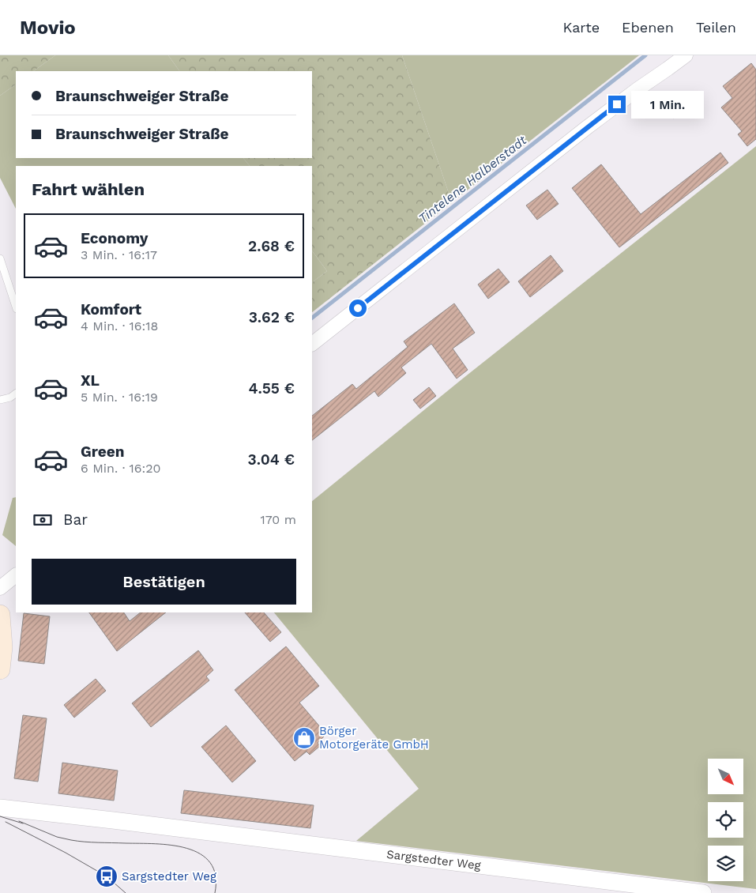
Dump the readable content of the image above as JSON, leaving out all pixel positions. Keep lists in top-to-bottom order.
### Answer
{
  "streets": {
    "street": ["Sargstedter Weg"]
  },
  "water": ["Tintelene Halberstadt"],
  "places": {
    "shop": ["Börger Motorgeräte GmbH"],
    "bus stop": ["Sargstedter Weg"]
  },
  "north": "bottom right",
  "page": {
    "header": "Movio",
    "nav": ["Karte", "Ebenen", "Teilen"],
    "banner": ["Braunschweiger Straße", "Braunschweiger Straße"],
    "bubble": "1 Min.",
    "heading": "Fahrt wählen",
    "list": [
      {
        "name": "Economy",
        "note": "3 Min. · 16:17",
        "value": "2.68 €"
      },
      {
        "name": "Komfort",
        "note": "4 Min. · 16:18",
        "value": "3.62 €"
      },
      {
        "name": "XL",
        "note": "5 Min. · 16:19",
        "value": "4.55 €"
      },
      {
        "name": "Green",
        "note": "6 Min. · 16:20",
        "value": "3.04 €"
      }
    ],
    "pay": ["Bar", "170 m"],
    "buttons": "Bestätigen"
  }
}
